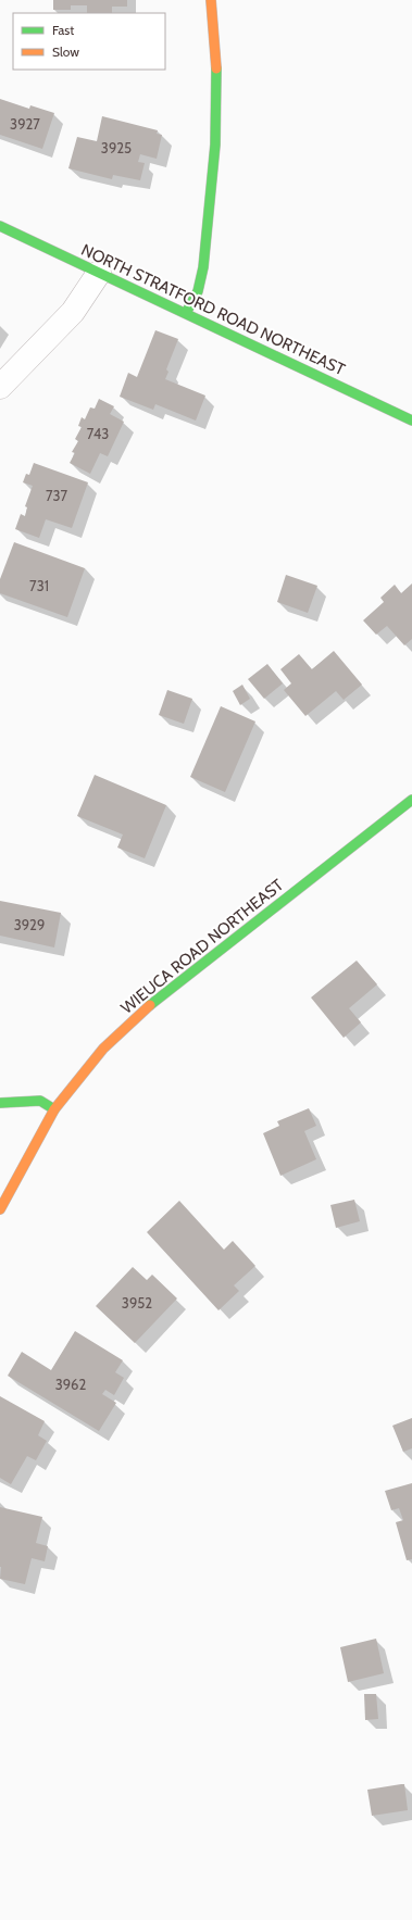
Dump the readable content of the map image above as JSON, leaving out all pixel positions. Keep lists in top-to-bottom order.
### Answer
{
  "streets": {
    "street": ["NORTH STRATFORD ROAD NORTHEAST", "WIEUCA ROAD NORTHEAST"]
  },
  "house_numbers": [
    "3927",
    "3925",
    "743",
    "737",
    "731",
    "3929",
    "3952",
    "3962"
  ],
  "legend": ["Fast", "Slow"]
}
